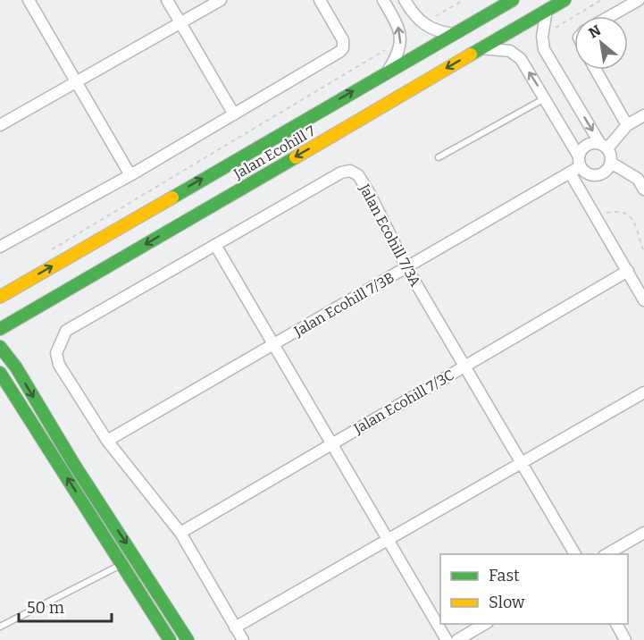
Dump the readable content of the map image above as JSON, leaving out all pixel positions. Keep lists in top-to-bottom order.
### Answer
{
  "streets": {
    "street": [
      "Jalan Ecohill 7",
      "Jalan Ecohill 7/3A",
      "Jalan Ecohill 7/3B",
      "Jalan Ecohill 7/3C"
    ]
  },
  "crossings": [
    ["Jalan Ecohill 7/3A", "Jalan Ecohill 7/3B"],
    ["Jalan Ecohill 7/3A", "Jalan Ecohill 7/3C"]
  ],
  "legend": ["Fast", "Slow"],
  "scale_bar": "50 m",
  "north": "top left"
}
